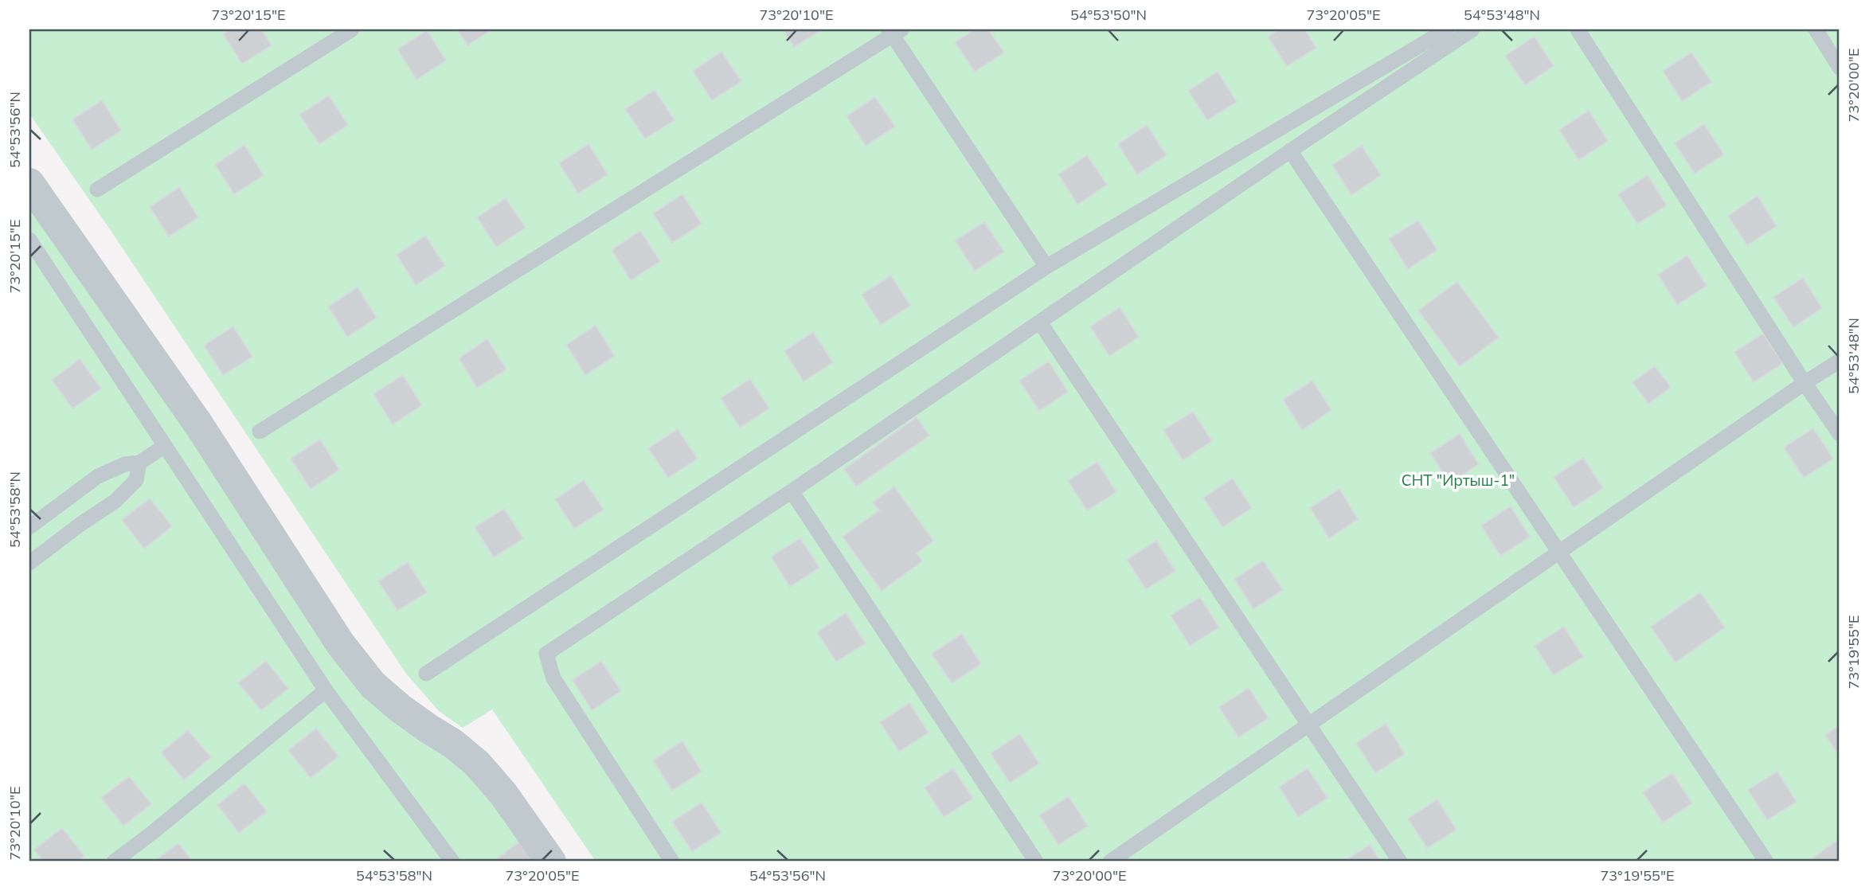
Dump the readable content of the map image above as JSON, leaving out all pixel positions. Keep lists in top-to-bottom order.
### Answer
{
  "parks": ["СНТ \"Иртыш-1\""],
  "coordinates": [
    "73°20'15\"E",
    "73°20'10\"E",
    "54°53'50\"N",
    "73°20'05\"E",
    "54°53'48\"N",
    "73°20'00\"E",
    "54°53'56\"N",
    "54°53'58\"N",
    "73°19'55\"E"
  ]
}
